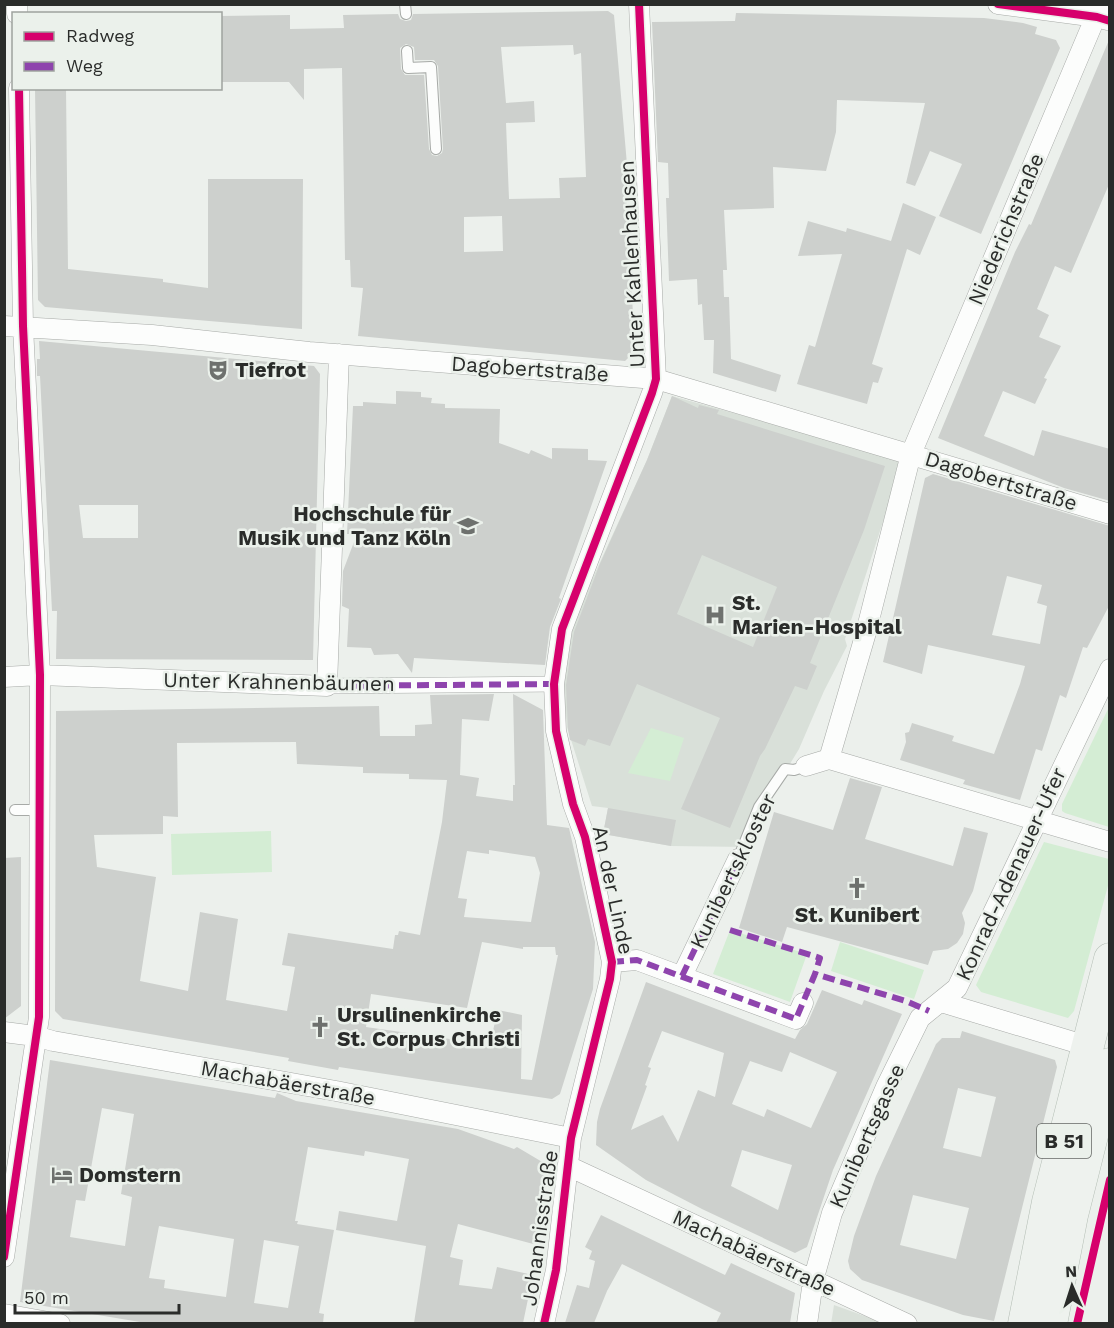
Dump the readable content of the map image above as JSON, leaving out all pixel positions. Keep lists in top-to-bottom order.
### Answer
{
  "streets": {
    "main road": ["B 51"],
    "street": [
      "Niederichstraße",
      "Unter Kahlenhausen",
      "Dagobertstraße",
      "Unter Krahnenbäumen",
      "Kunibertskloster",
      "Konrad-Adenauer-Ufer",
      "An der Linde",
      "Machabäerstraße",
      "Kunibertsgasse",
      "Johannisstraße"
    ]
  },
  "crossings": [
    ["Niederichstraße", "Dagobertstraße"],
    ["Unter Kahlenhausen", "Dagobertstraße"],
    ["Unter Kahlenhausen", "Unter Krahnenbäumen"],
    ["Unter Kahlenhausen", "An der Linde"],
    ["Unter Krahnenbäumen", "An der Linde"],
    ["Kunibertskloster", "An der Linde"],
    ["Konrad-Adenauer-Ufer", "Kunibertsgasse"],
    ["Konrad-Adenauer-Ufer", "B 51"],
    ["An der Linde", "Machabäerstraße"],
    ["An der Linde", "Johannisstraße"],
    ["Machabäerstraße", "Kunibertsgasse"],
    ["Machabäerstraße", "Johannisstraße"]
  ],
  "places": {
    "theatre": ["Tiefrot"],
    "school or university": ["Hochschule für Musik und Tanz Köln"],
    "hospital": ["St. Marien-Hospital"],
    "church": ["St. Kunibert", "Ursulinenkirche St. Corpus Christi"],
    "hotel": ["Domstern"]
  },
  "legend": ["Radweg", "Weg"],
  "scale_bar": "50 m",
  "north": "top"
}
